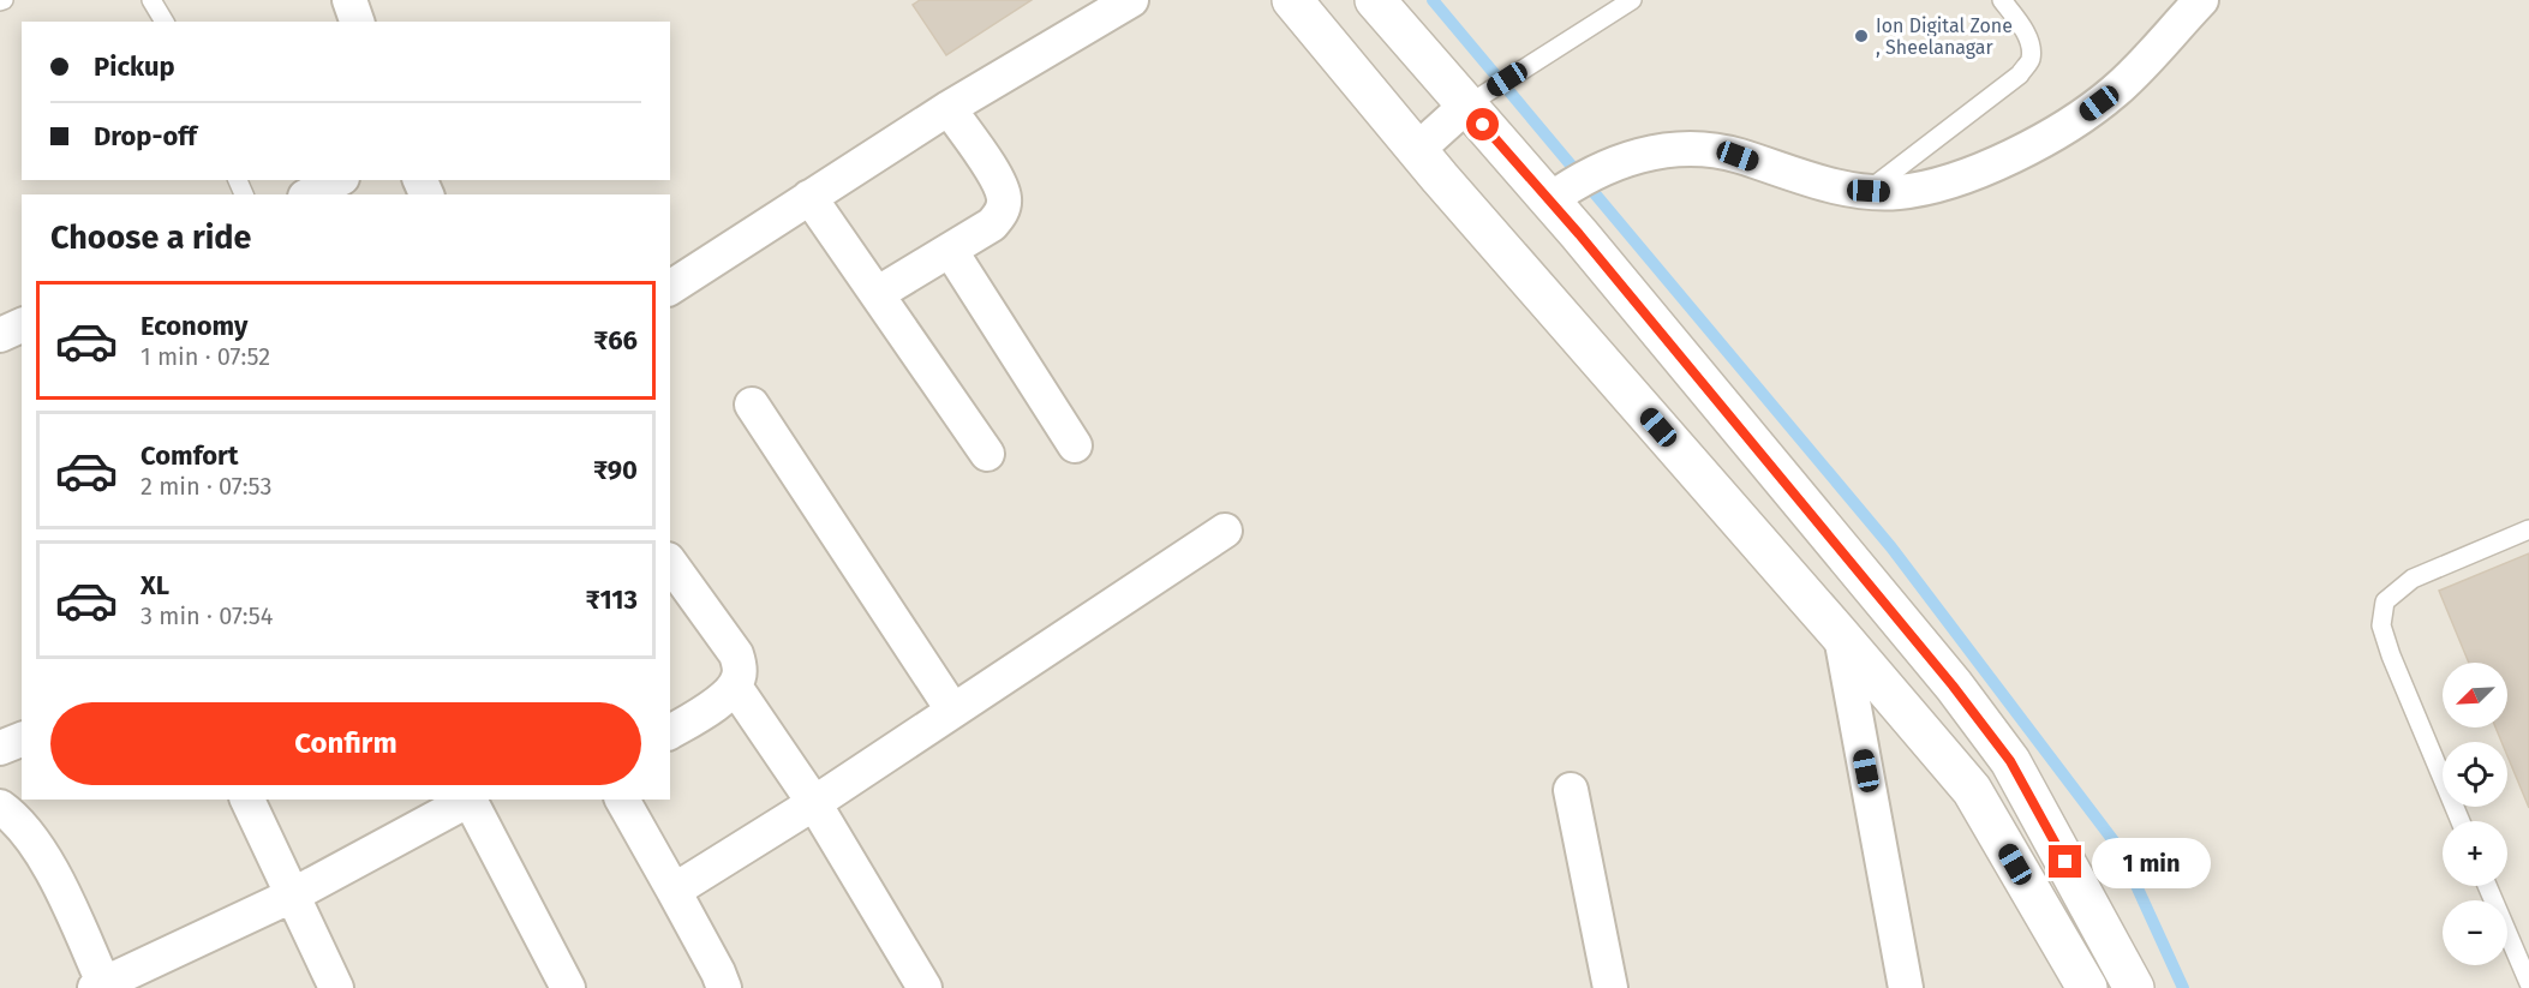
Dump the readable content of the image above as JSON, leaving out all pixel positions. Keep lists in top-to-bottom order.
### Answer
{
  "places": ["Ion Digital Zone , Sheelanagar"],
  "north": "bottom left",
  "page": {
    "banner": ["Pickup", "Drop-off"],
    "heading": "Choose a ride",
    "list": [
      {
        "name": "Economy",
        "note": "1 min · 07:52",
        "value": "₹66"
      },
      {
        "name": "Comfort",
        "note": "2 min · 07:53",
        "value": "₹90"
      },
      {
        "name": "XL",
        "note": "3 min · 07:54",
        "value": "₹113"
      }
    ],
    "map_buttons": ["+", "−"],
    "buttons": "Confirm",
    "bubble": "1 min"
  }
}
